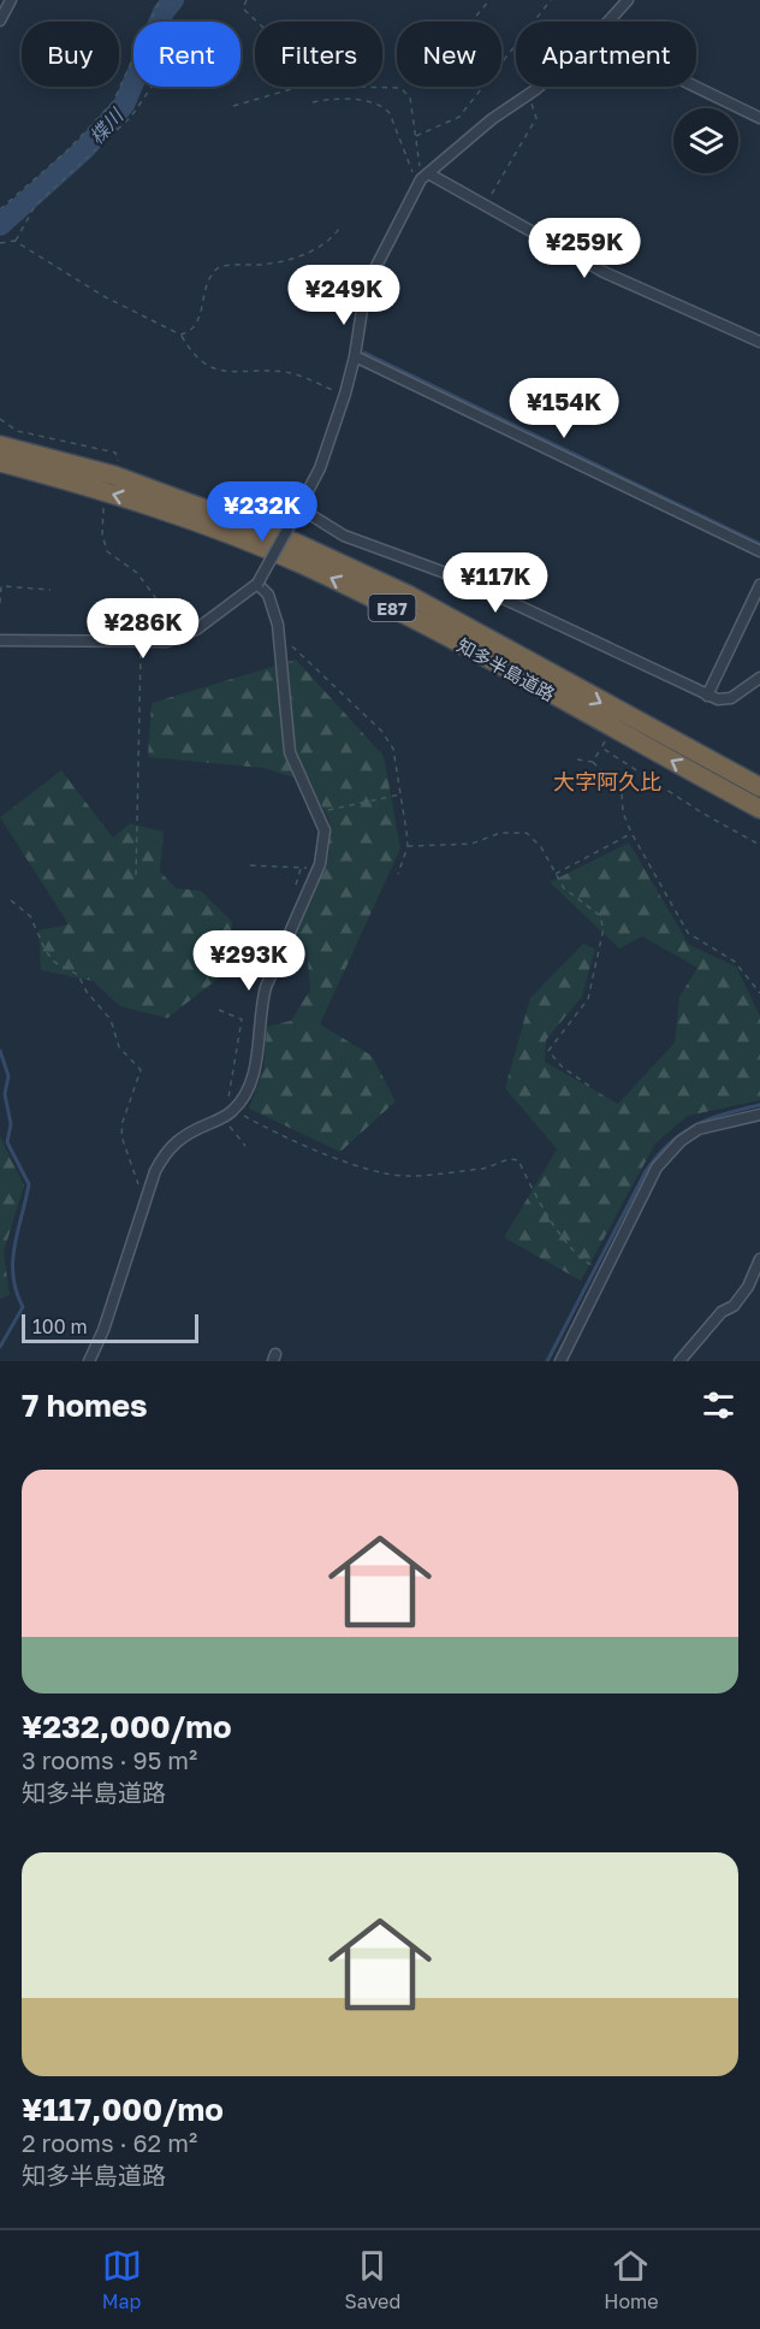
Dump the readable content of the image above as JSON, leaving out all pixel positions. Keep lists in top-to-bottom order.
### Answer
{
  "streets": {
    "highway": ["E87", "知多半島道路"]
  },
  "districts": ["大字阿久比"],
  "water": ["楪川"],
  "scale_bar": "100 m",
  "page": {
    "chip": [
      "Buy",
      "Rent",
      "Filters",
      "New",
      "Apartment"
    ],
    "price": [
      "¥259K",
      "¥249K",
      "¥154K",
      "¥232K",
      "¥117K",
      "¥286K",
      "¥293K"
    ],
    "scale": "100 m",
    "heading": "7 homes",
    "list": [
      {
        "name": "¥232,000/mo",
        "note": "3 rooms · 95 m² · 知多半島道路"
      },
      {
        "name": "¥117,000/mo",
        "note": "2 rooms · 62 m² · 知多半島道路"
      }
    ],
    "tabs": ["Map", "Saved", "Home"]
  }
}
